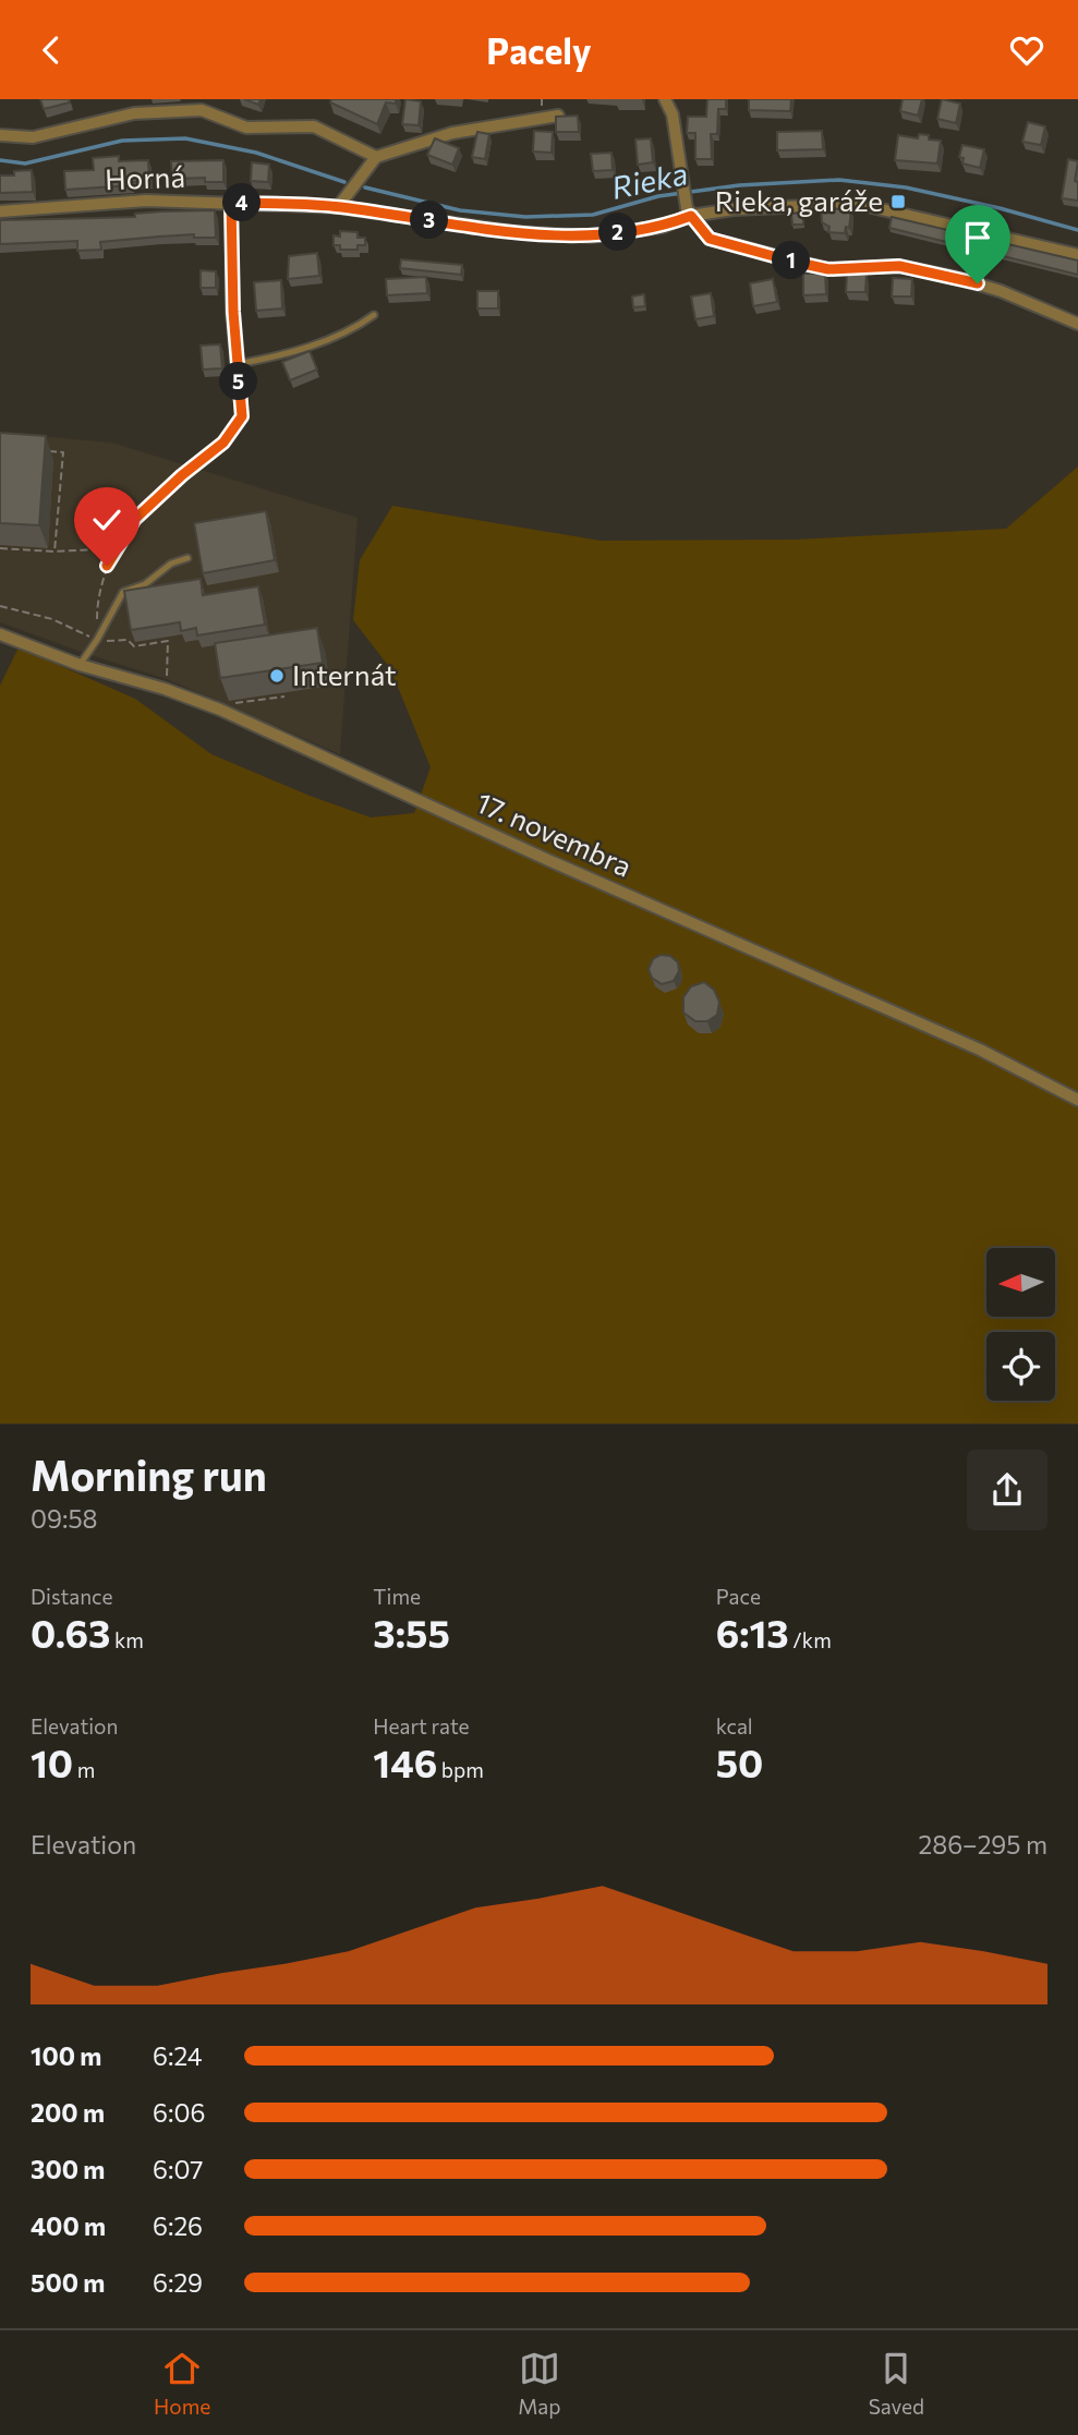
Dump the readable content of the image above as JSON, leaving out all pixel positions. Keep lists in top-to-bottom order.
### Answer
{
  "streets": {
    "street": ["Horná", "17. novembra"]
  },
  "water": ["Rieka"],
  "places": {
    "transit": ["Rieka, garáže"],
    "other": ["Internát"]
  },
  "north": "left",
  "page": {
    "header": "Pacely",
    "pins": [
      "4",
      "3",
      "2",
      "1",
      "5"
    ],
    "heading": ["Morning run", "09:58"],
    "stats": [
      ["Distance", "0.63 km"],
      ["Time", "3:55"],
      ["Pace", "6:13 /km"],
      ["Elevation", "10 m"],
      ["Heart rate", "146 bpm"],
      ["kcal", "50"]
    ],
    "chart": ["Elevation", "286–295 m"],
    "list": [
      {
        "name": "100 m",
        "note": "6:24"
      },
      {
        "name": "200 m",
        "note": "6:06"
      },
      {
        "name": "300 m",
        "note": "6:07"
      },
      {
        "name": "400 m",
        "note": "6:26"
      },
      {
        "name": "500 m",
        "note": "6:29"
      }
    ],
    "tabs": ["Home", "Map", "Saved"]
  }
}
